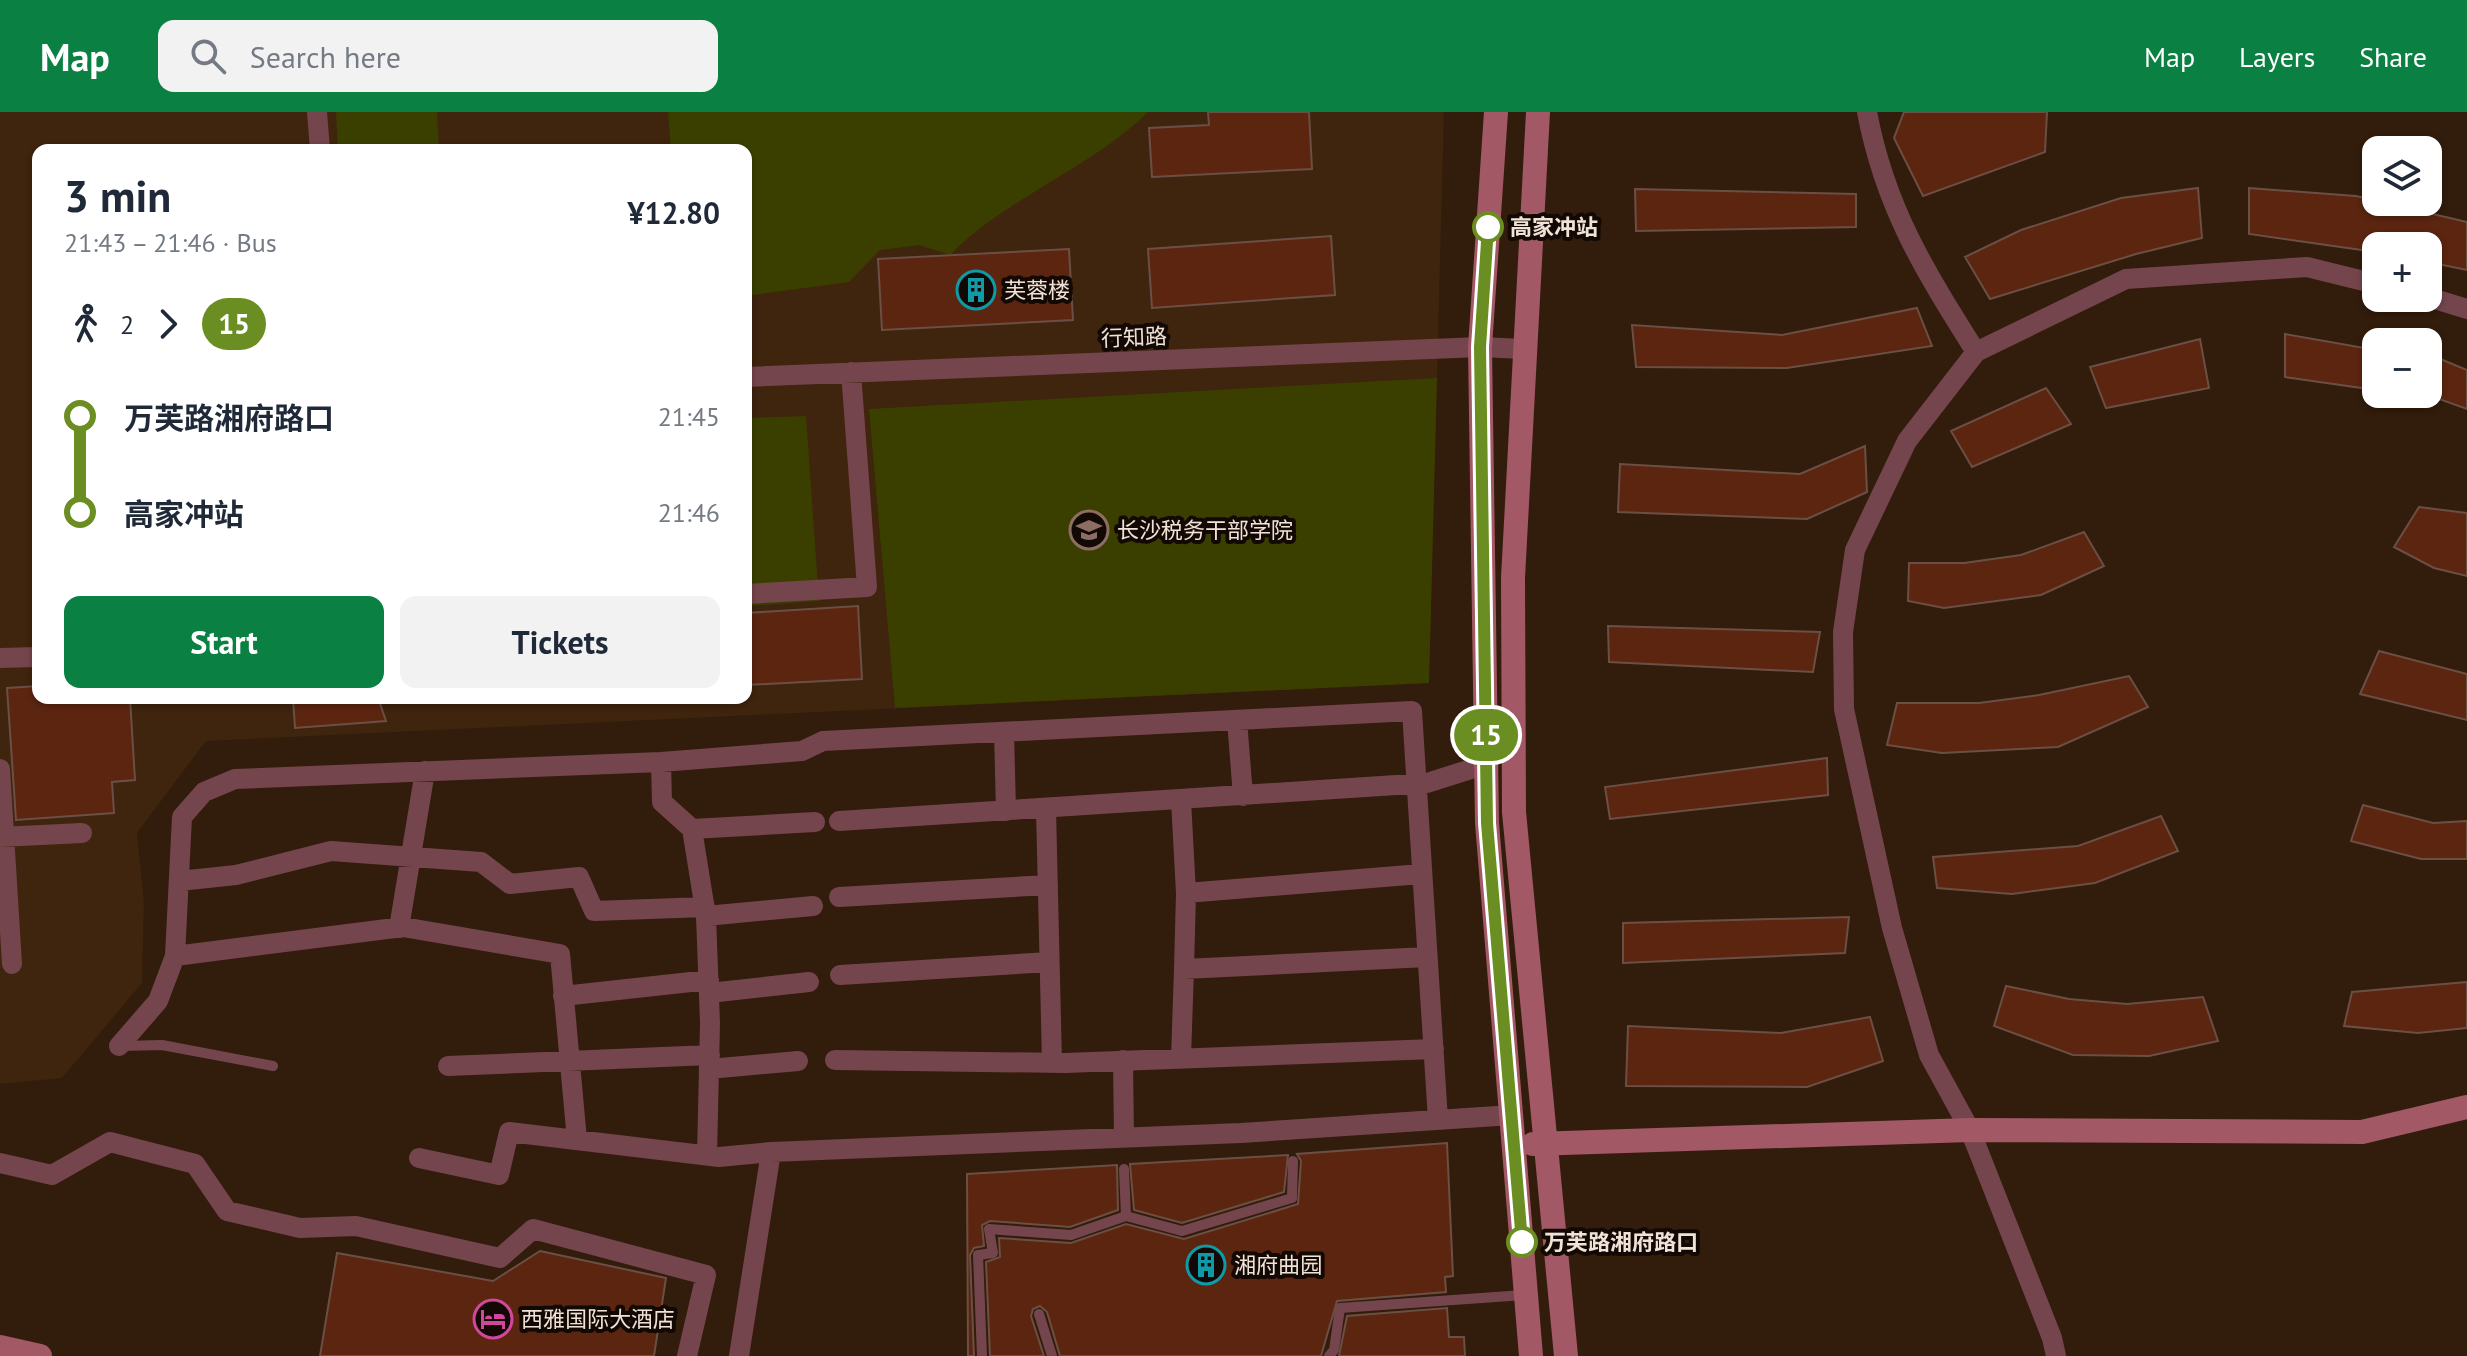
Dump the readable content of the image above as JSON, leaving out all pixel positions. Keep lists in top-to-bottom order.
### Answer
{
  "streets": {
    "street": ["行知路"]
  },
  "places": {
    "other": ["高家冲站", "万芙路湘府路口"],
    "building": ["芙蓉楼", "湘府曲园"],
    "school or university": ["长沙税务干部学院"],
    "hotel": ["西雅国际大酒店"]
  },
  "lines": ["bus line 15"],
  "page": {
    "header": "Map",
    "search": "Search here",
    "nav": ["Map", "Layers", "Share"],
    "on_map": "15",
    "map_buttons": ["+", "−"],
    "heading": ["3 min", "21:43 – 21:46 · Bus", "¥12.80"],
    "legs": ["2", "15"],
    "list": [
      {
        "name": "万芙路湘府路口",
        "value": "21:45"
      },
      {
        "name": "高家冲站",
        "value": "21:46"
      }
    ],
    "buttons": ["Start", "Tickets"]
  }
}
